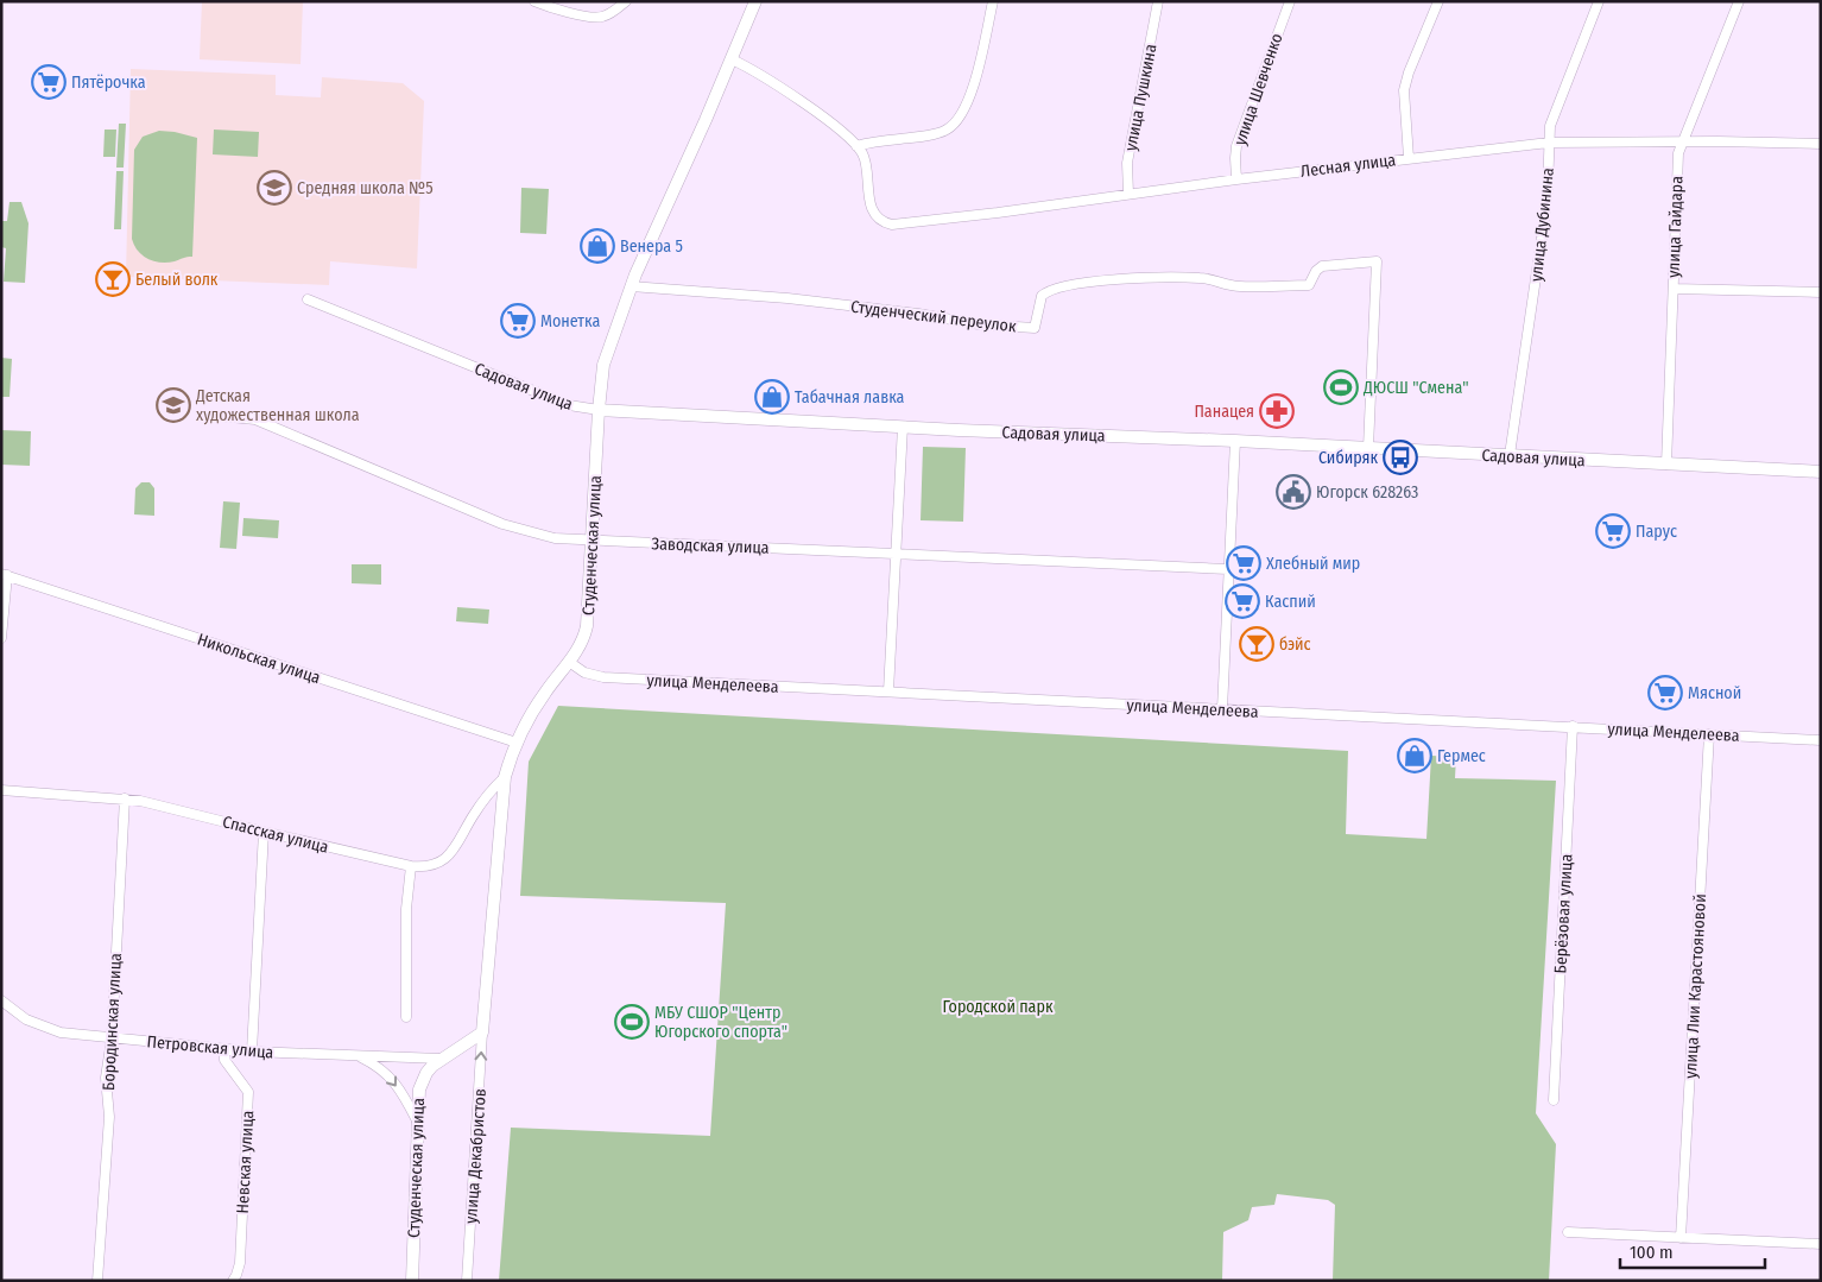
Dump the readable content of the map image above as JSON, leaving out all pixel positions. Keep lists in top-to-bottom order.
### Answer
{
  "streets": {
    "street": [
      "улица Шевченко",
      "улица Пушкина",
      "Лесная улица",
      "улица Дубинина",
      "улица Гайдара",
      "Студенческий переулок",
      "Садовая улица",
      "Студенческая улица",
      "Заводская улица",
      "Никольская улица",
      "улица Менделеева",
      "Спасская улица",
      "Берёзовая улица",
      "улица Лии Карастояновой",
      "Бородинская улица",
      "Петровская улица",
      "улица Декабристов",
      "Невская улица"
    ]
  },
  "crossings": [
    ["улица Шевченко", "Лесная улица"],
    ["улица Пушкина", "Лесная улица"],
    ["Лесная улица", "улица Дубинина"],
    ["Лесная улица", "улица Гайдара"],
    ["улица Дубинина", "Садовая улица"],
    ["улица Гайдара", "Садовая улица"],
    ["Студенческий переулок", "Садовая улица"],
    ["Студенческий переулок", "Студенческая улица"],
    ["Садовая улица", "Студенческая улица"],
    ["Студенческая улица", "Заводская улица"],
    ["Студенческая улица", "Никольская улица"],
    ["Студенческая улица", "улица Менделеева"],
    ["Студенческая улица", "Спасская улица"],
    ["Студенческая улица", "Петровская улица"],
    ["Студенческая улица", "улица Декабристов"],
    ["улица Менделеева", "Берёзовая улица"],
    ["улица Менделеева", "улица Лии Карастояновой"],
    ["Спасская улица", "Бородинская улица"],
    ["Бородинская улица", "Петровская улица"],
    ["Петровская улица", "Невская улица"]
  ],
  "one_way": ["улица Декабристов"],
  "parks": ["Городской парк"],
  "places": {
    "supermarket": [
      "Пятёрочка",
      "Монетка",
      "Парус",
      "Хлебный мир",
      "Каспий",
      "Мясной"
    ],
    "school or university": ["Средняя школа №5", "Детская художественная школа"],
    "shop": ["Венера 5", "Табачная лавка", "Гермес"],
    "bar": ["Белый волк", "бэйс"],
    "sports": ["ДЮСШ \"Смена\"", "МБУ СШОР \"Центр Югорского спорта\""],
    "pharmacy": ["Панацея"],
    "bus stop": ["Сибиряк"],
    "public building": ["Югорск 628263"]
  },
  "scale_bar": "100 m"
}
